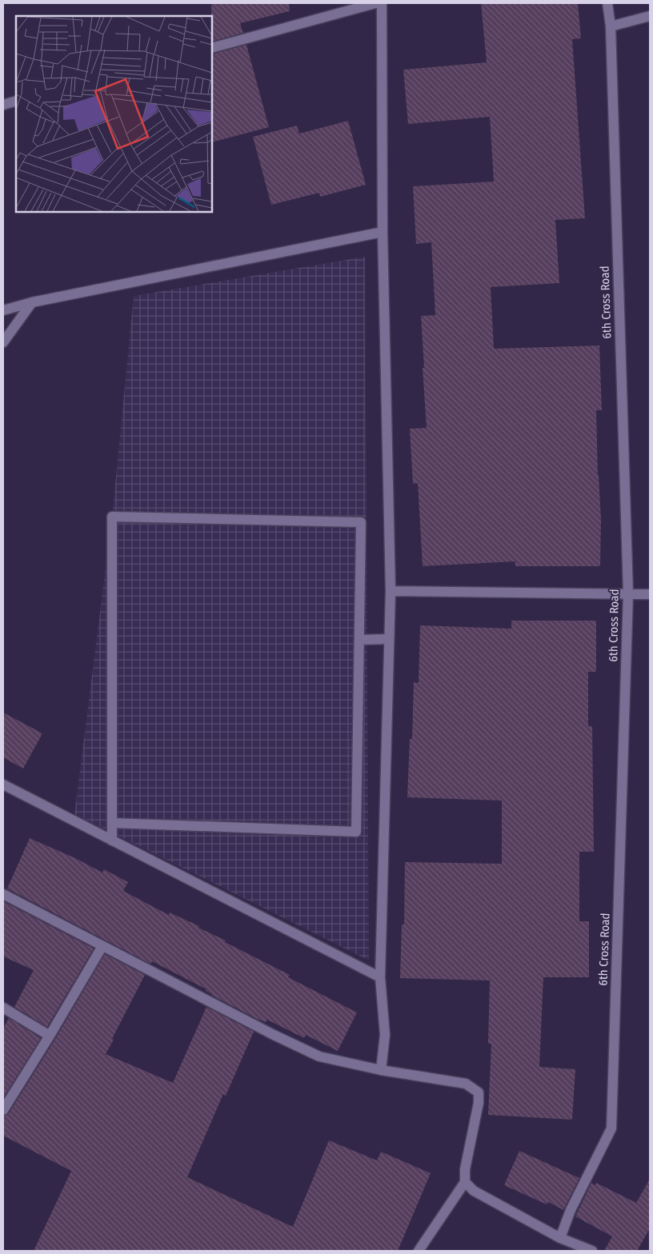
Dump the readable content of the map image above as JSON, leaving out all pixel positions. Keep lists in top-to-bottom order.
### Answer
{
  "streets": {
    "street": ["6th Cross Road"]
  }
}
